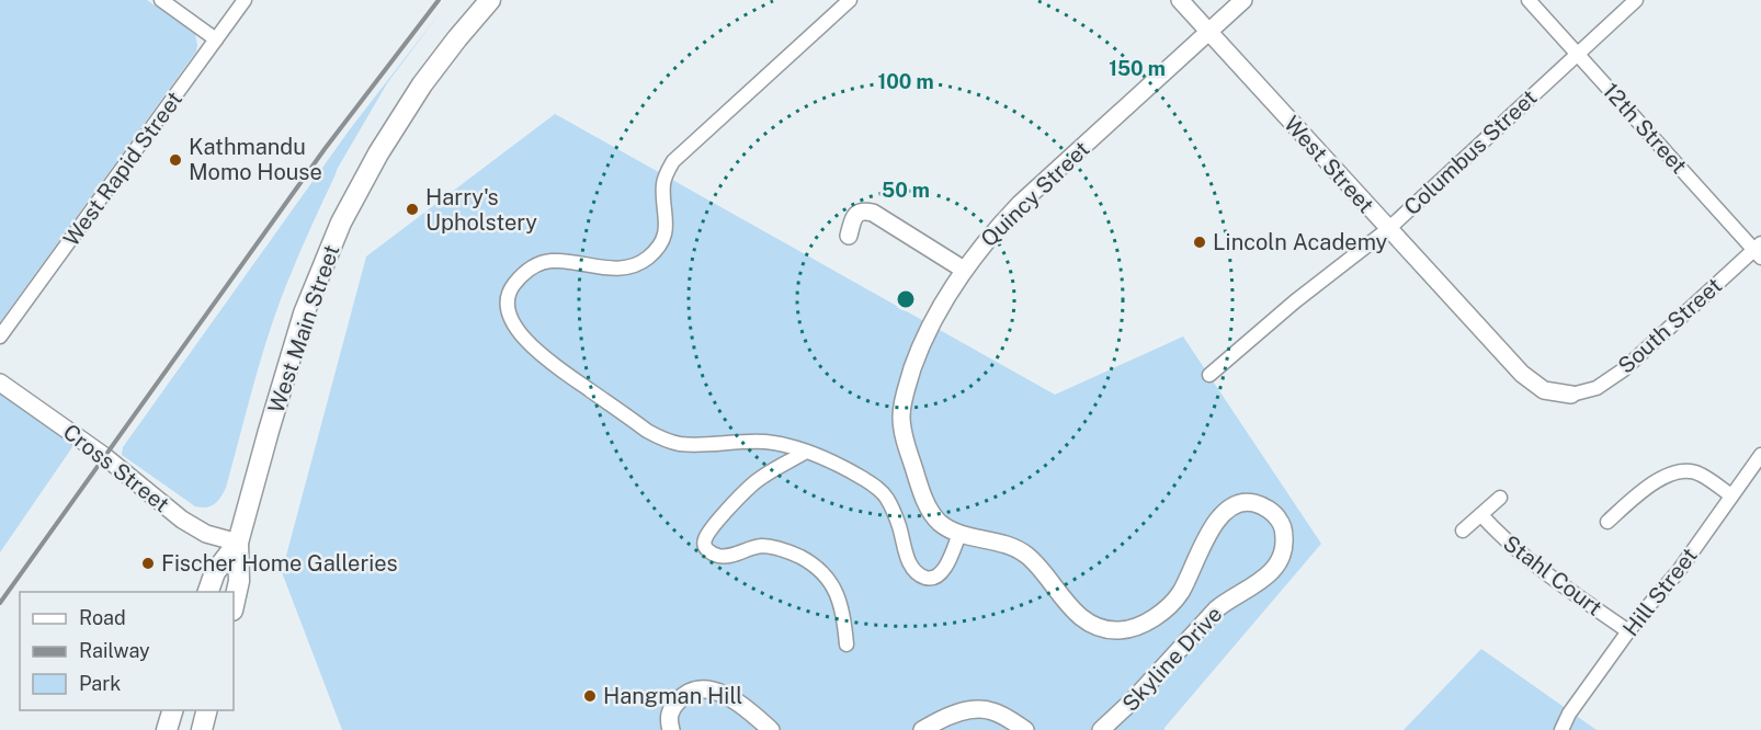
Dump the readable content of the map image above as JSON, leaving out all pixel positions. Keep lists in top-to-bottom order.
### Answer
{
  "streets": {
    "main road": ["West Main Street"],
    "street": [
      "12th Street",
      "Columbus Street",
      "West Street",
      "West Rapid Street",
      "Quincy Street",
      "South Street",
      "Cross Street",
      "Stahl Court",
      "Hill Street",
      "Skyline Drive"
    ]
  },
  "crossings": [
    ["12th Street", "Columbus Street"],
    ["12th Street", "South Street"],
    ["Columbus Street", "West Street"],
    ["West Street", "Quincy Street"],
    ["West Street", "South Street"],
    ["Quincy Street", "Skyline Drive"],
    ["West Main Street", "Cross Street"],
    ["Stahl Court", "Hill Street"]
  ],
  "places": [
    "Kathmandu Momo House",
    "Harry's Upholstery",
    "Lincoln Academy",
    "Fischer Home Galleries",
    "Hangman Hill"
  ],
  "legend": ["Road", "Railway", "Park"],
  "rings": ["150 m", "100 m", "50 m"]
}
